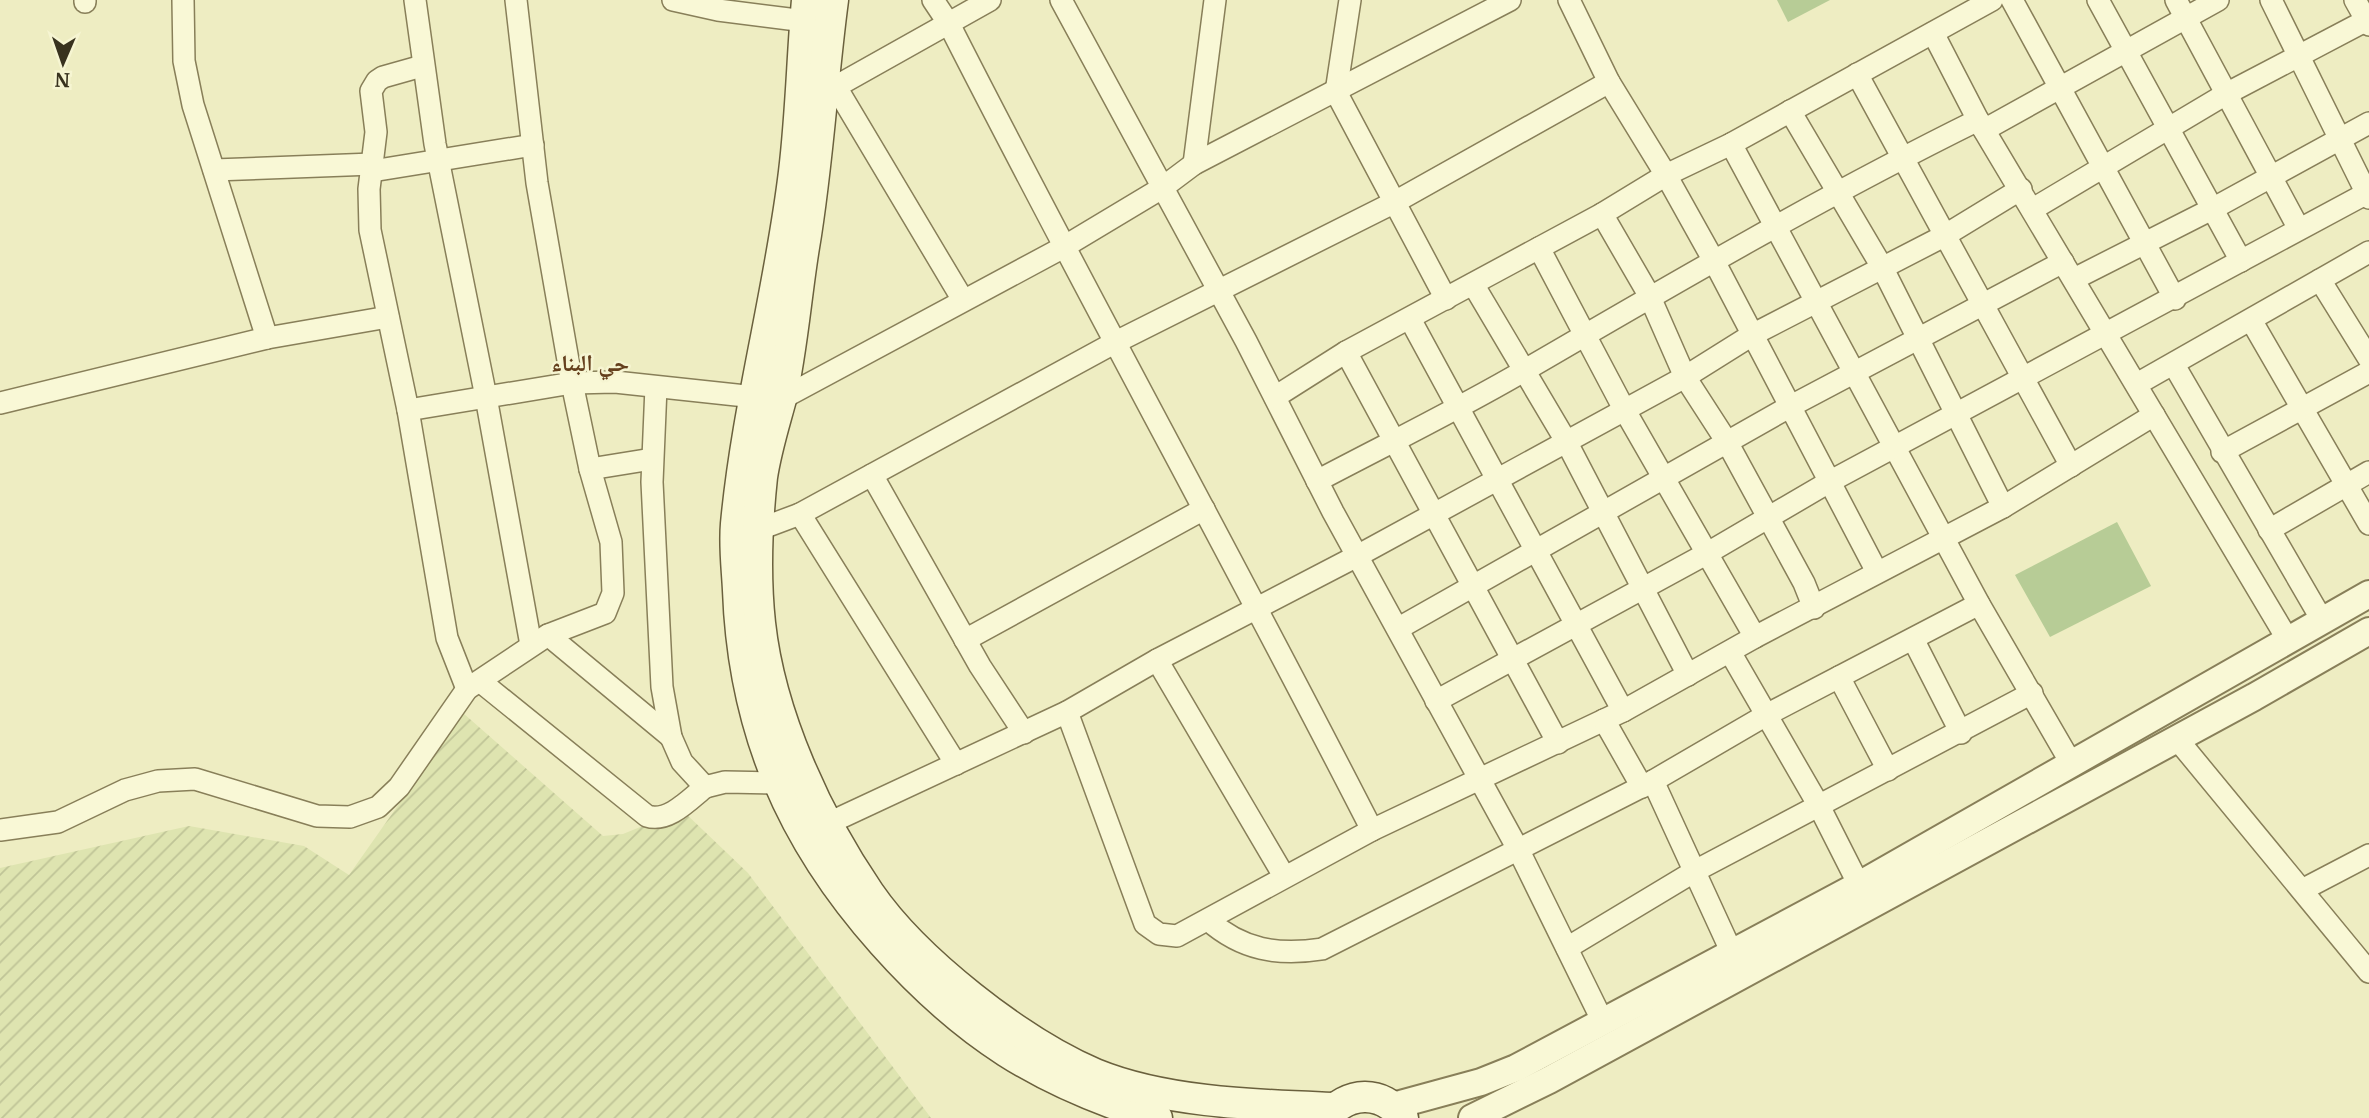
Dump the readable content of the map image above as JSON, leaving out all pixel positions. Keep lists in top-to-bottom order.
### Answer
{
  "districts": ["حي البناء"],
  "north": "bottom"
}
